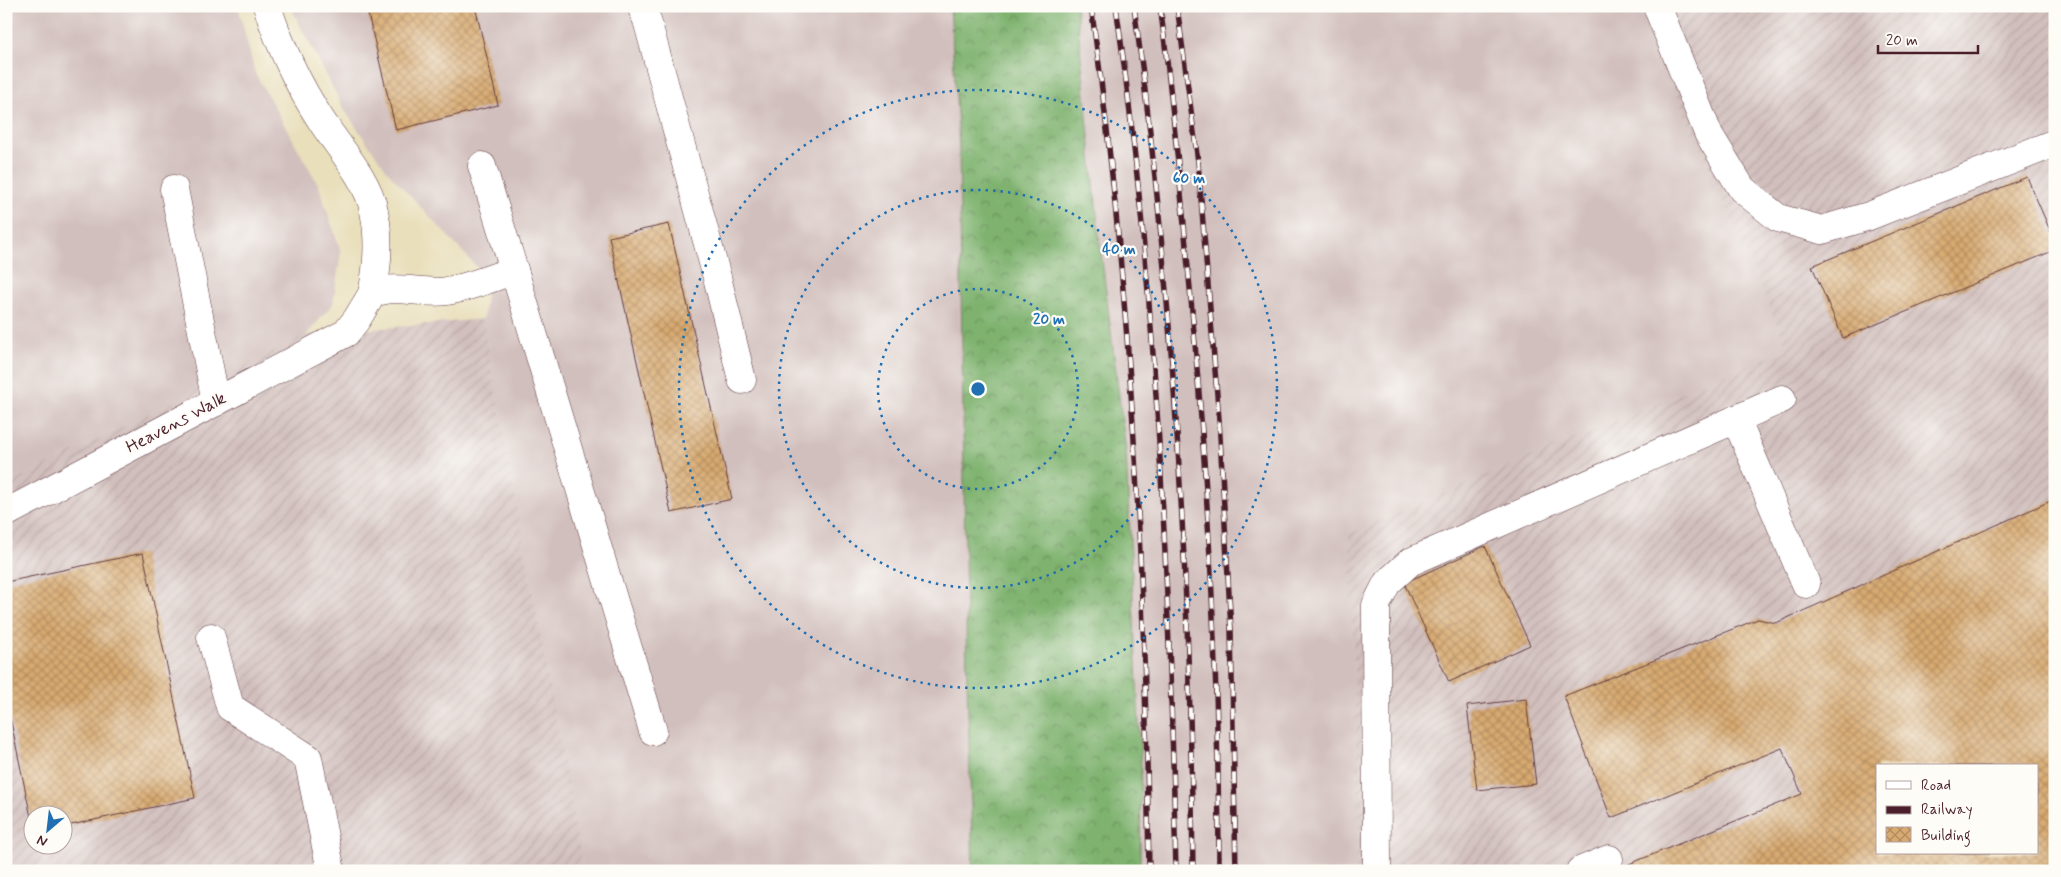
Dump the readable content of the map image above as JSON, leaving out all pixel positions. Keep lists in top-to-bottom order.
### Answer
{
  "streets": {
    "street": ["Heavens Walk"]
  },
  "legend": ["Road", "Railway", "Building"],
  "scale_bar": "20 m",
  "north": "bottom left",
  "rings": ["60 m", "40 m", "20 m"]
}
